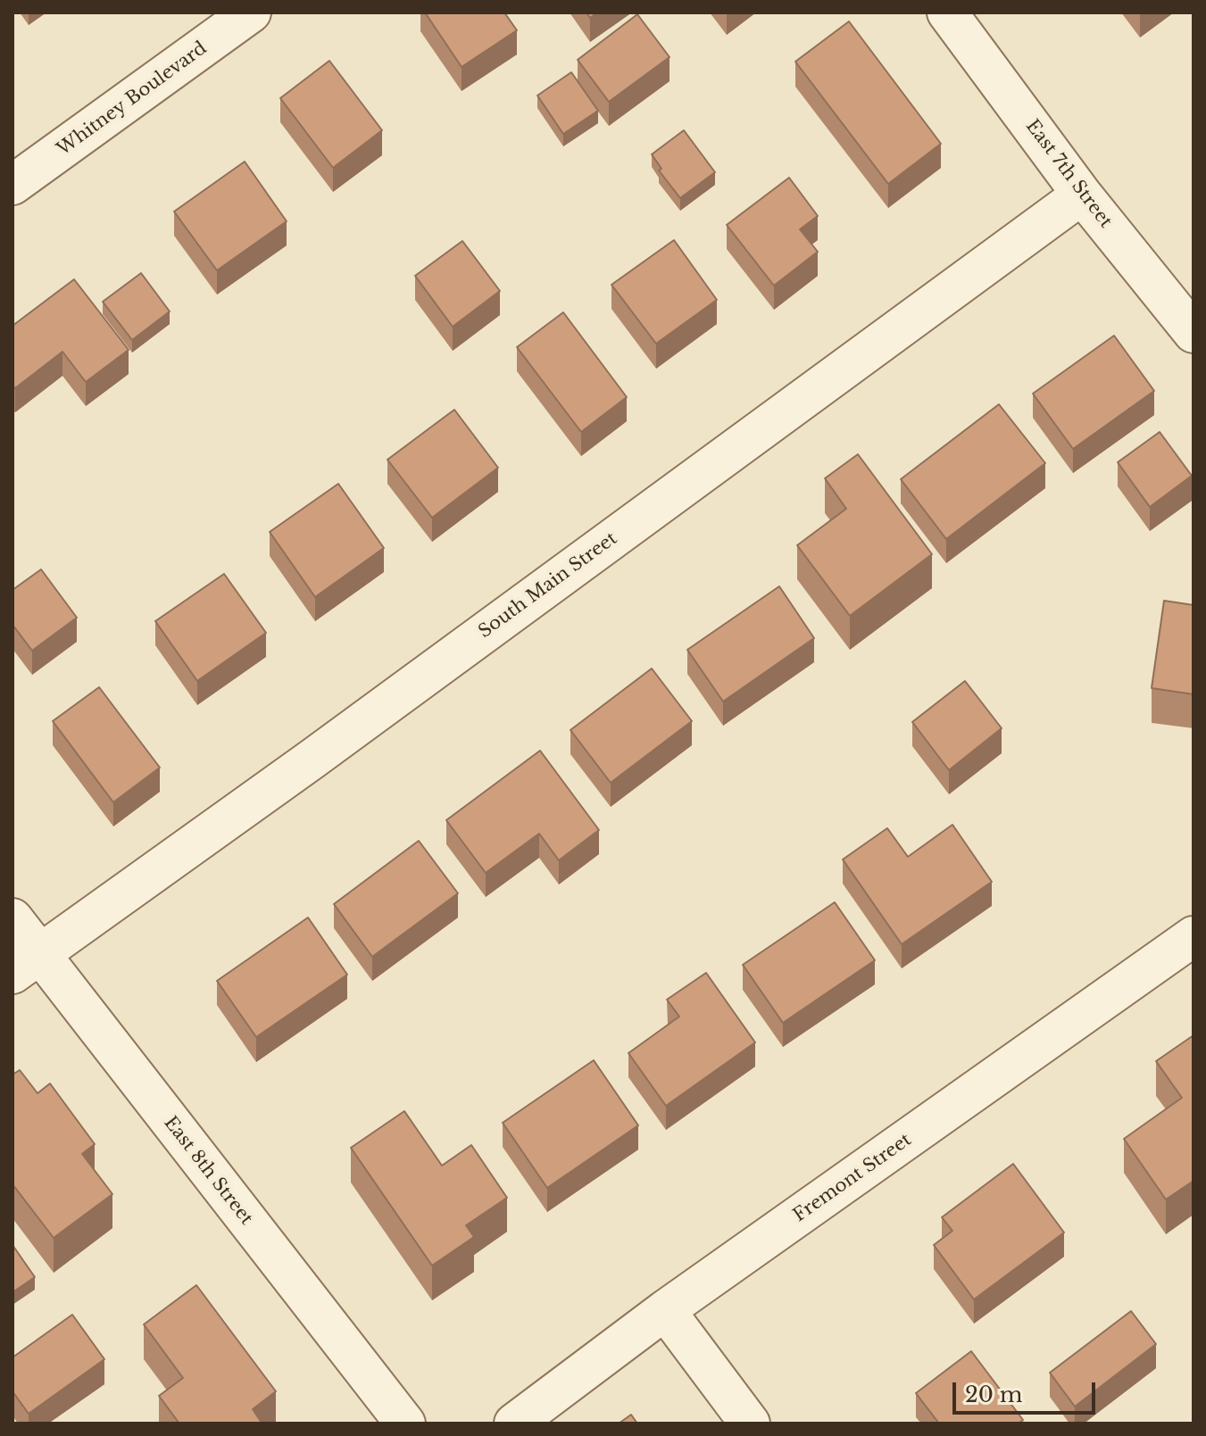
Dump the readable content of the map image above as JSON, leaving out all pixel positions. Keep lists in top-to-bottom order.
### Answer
{
  "streets": {
    "street": [
      "Whitney Boulevard",
      "East 7th Street",
      "South Main Street",
      "East 8th Street",
      "Fremont Street"
    ]
  },
  "crossings": [
    ["East 7th Street", "South Main Street"],
    ["South Main Street", "East 8th Street"]
  ],
  "scale_bar": "20 m"
}
